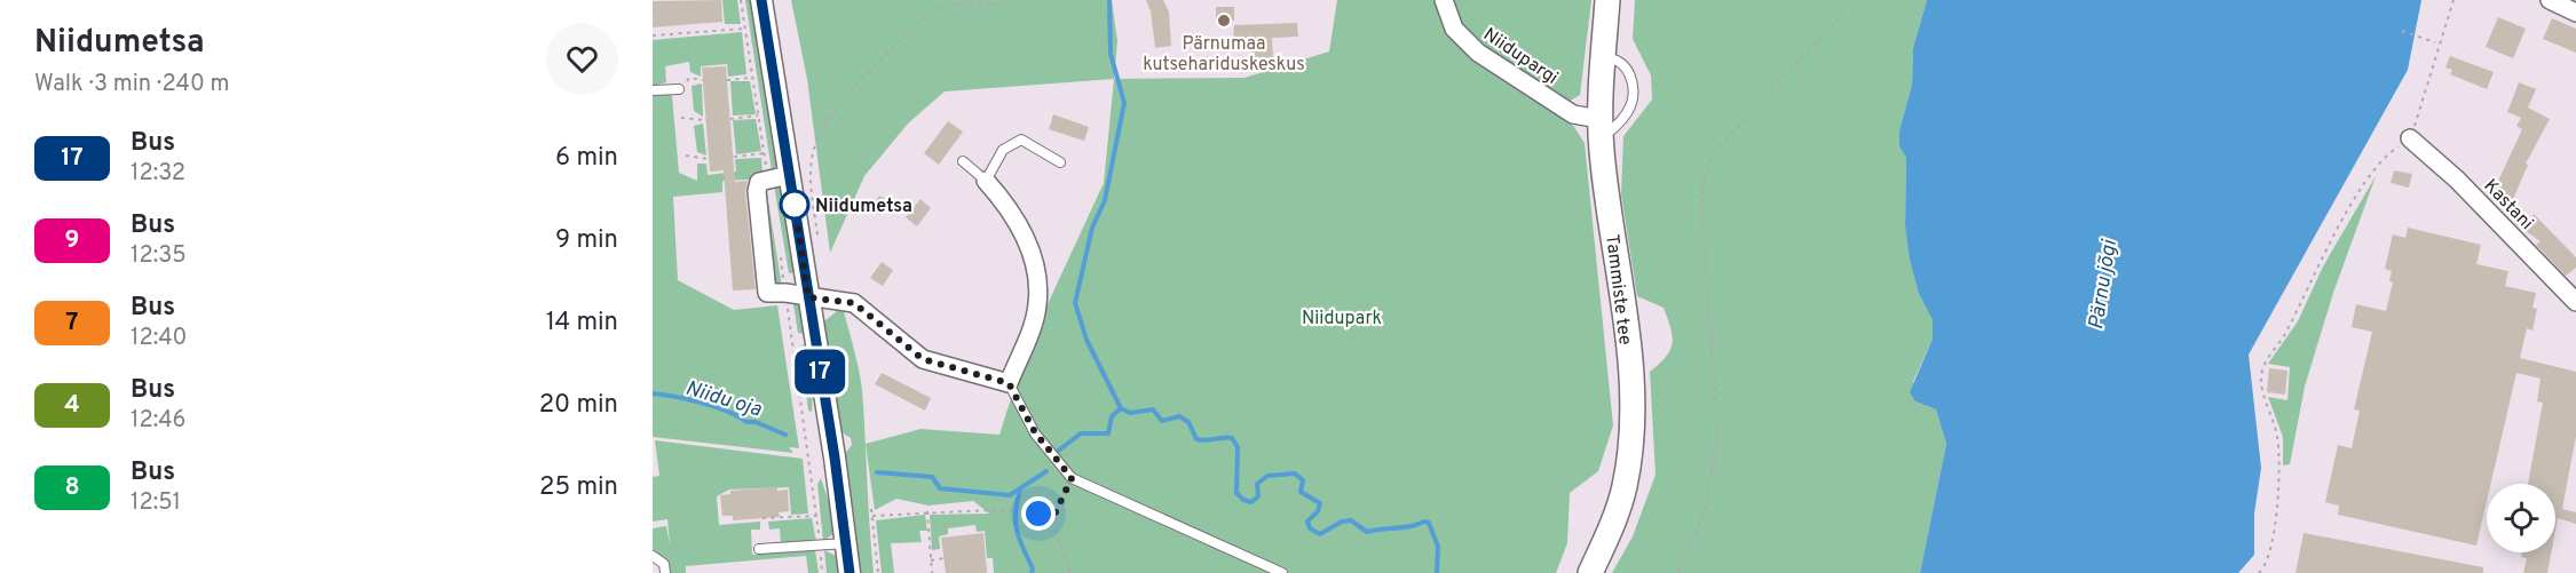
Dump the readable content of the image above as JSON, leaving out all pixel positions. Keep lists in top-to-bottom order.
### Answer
{
  "streets": {
    "main road": ["Tammiste tee"],
    "street": ["Niidupargi", "Kastani"]
  },
  "crossings": [
    ["Niidupargi", "Tammiste tee"]
  ],
  "water": ["Pärnu jõgi", "Niidu oja"],
  "parks": ["Niidupark"],
  "places": ["Pärnumaa kutsehariduskeskus", "Niidumetsa"],
  "lines": ["bus line 17"],
  "page": {
    "heading": ["Niidumetsa", "Walk · 3 min · 240 m"],
    "on_map": "17",
    "list": [
      {
        "mark": "17",
        "name": "Bus",
        "note": "12:32",
        "value": "6 min"
      },
      {
        "mark": "9",
        "name": "Bus",
        "note": "12:35",
        "value": "9 min"
      },
      {
        "mark": "7",
        "name": "Bus",
        "note": "12:40",
        "value": "14 min"
      },
      {
        "mark": "4",
        "name": "Bus",
        "note": "12:46",
        "value": "20 min"
      },
      {
        "mark": "8",
        "name": "Bus",
        "note": "12:51",
        "value": "25 min"
      }
    ]
  }
}
